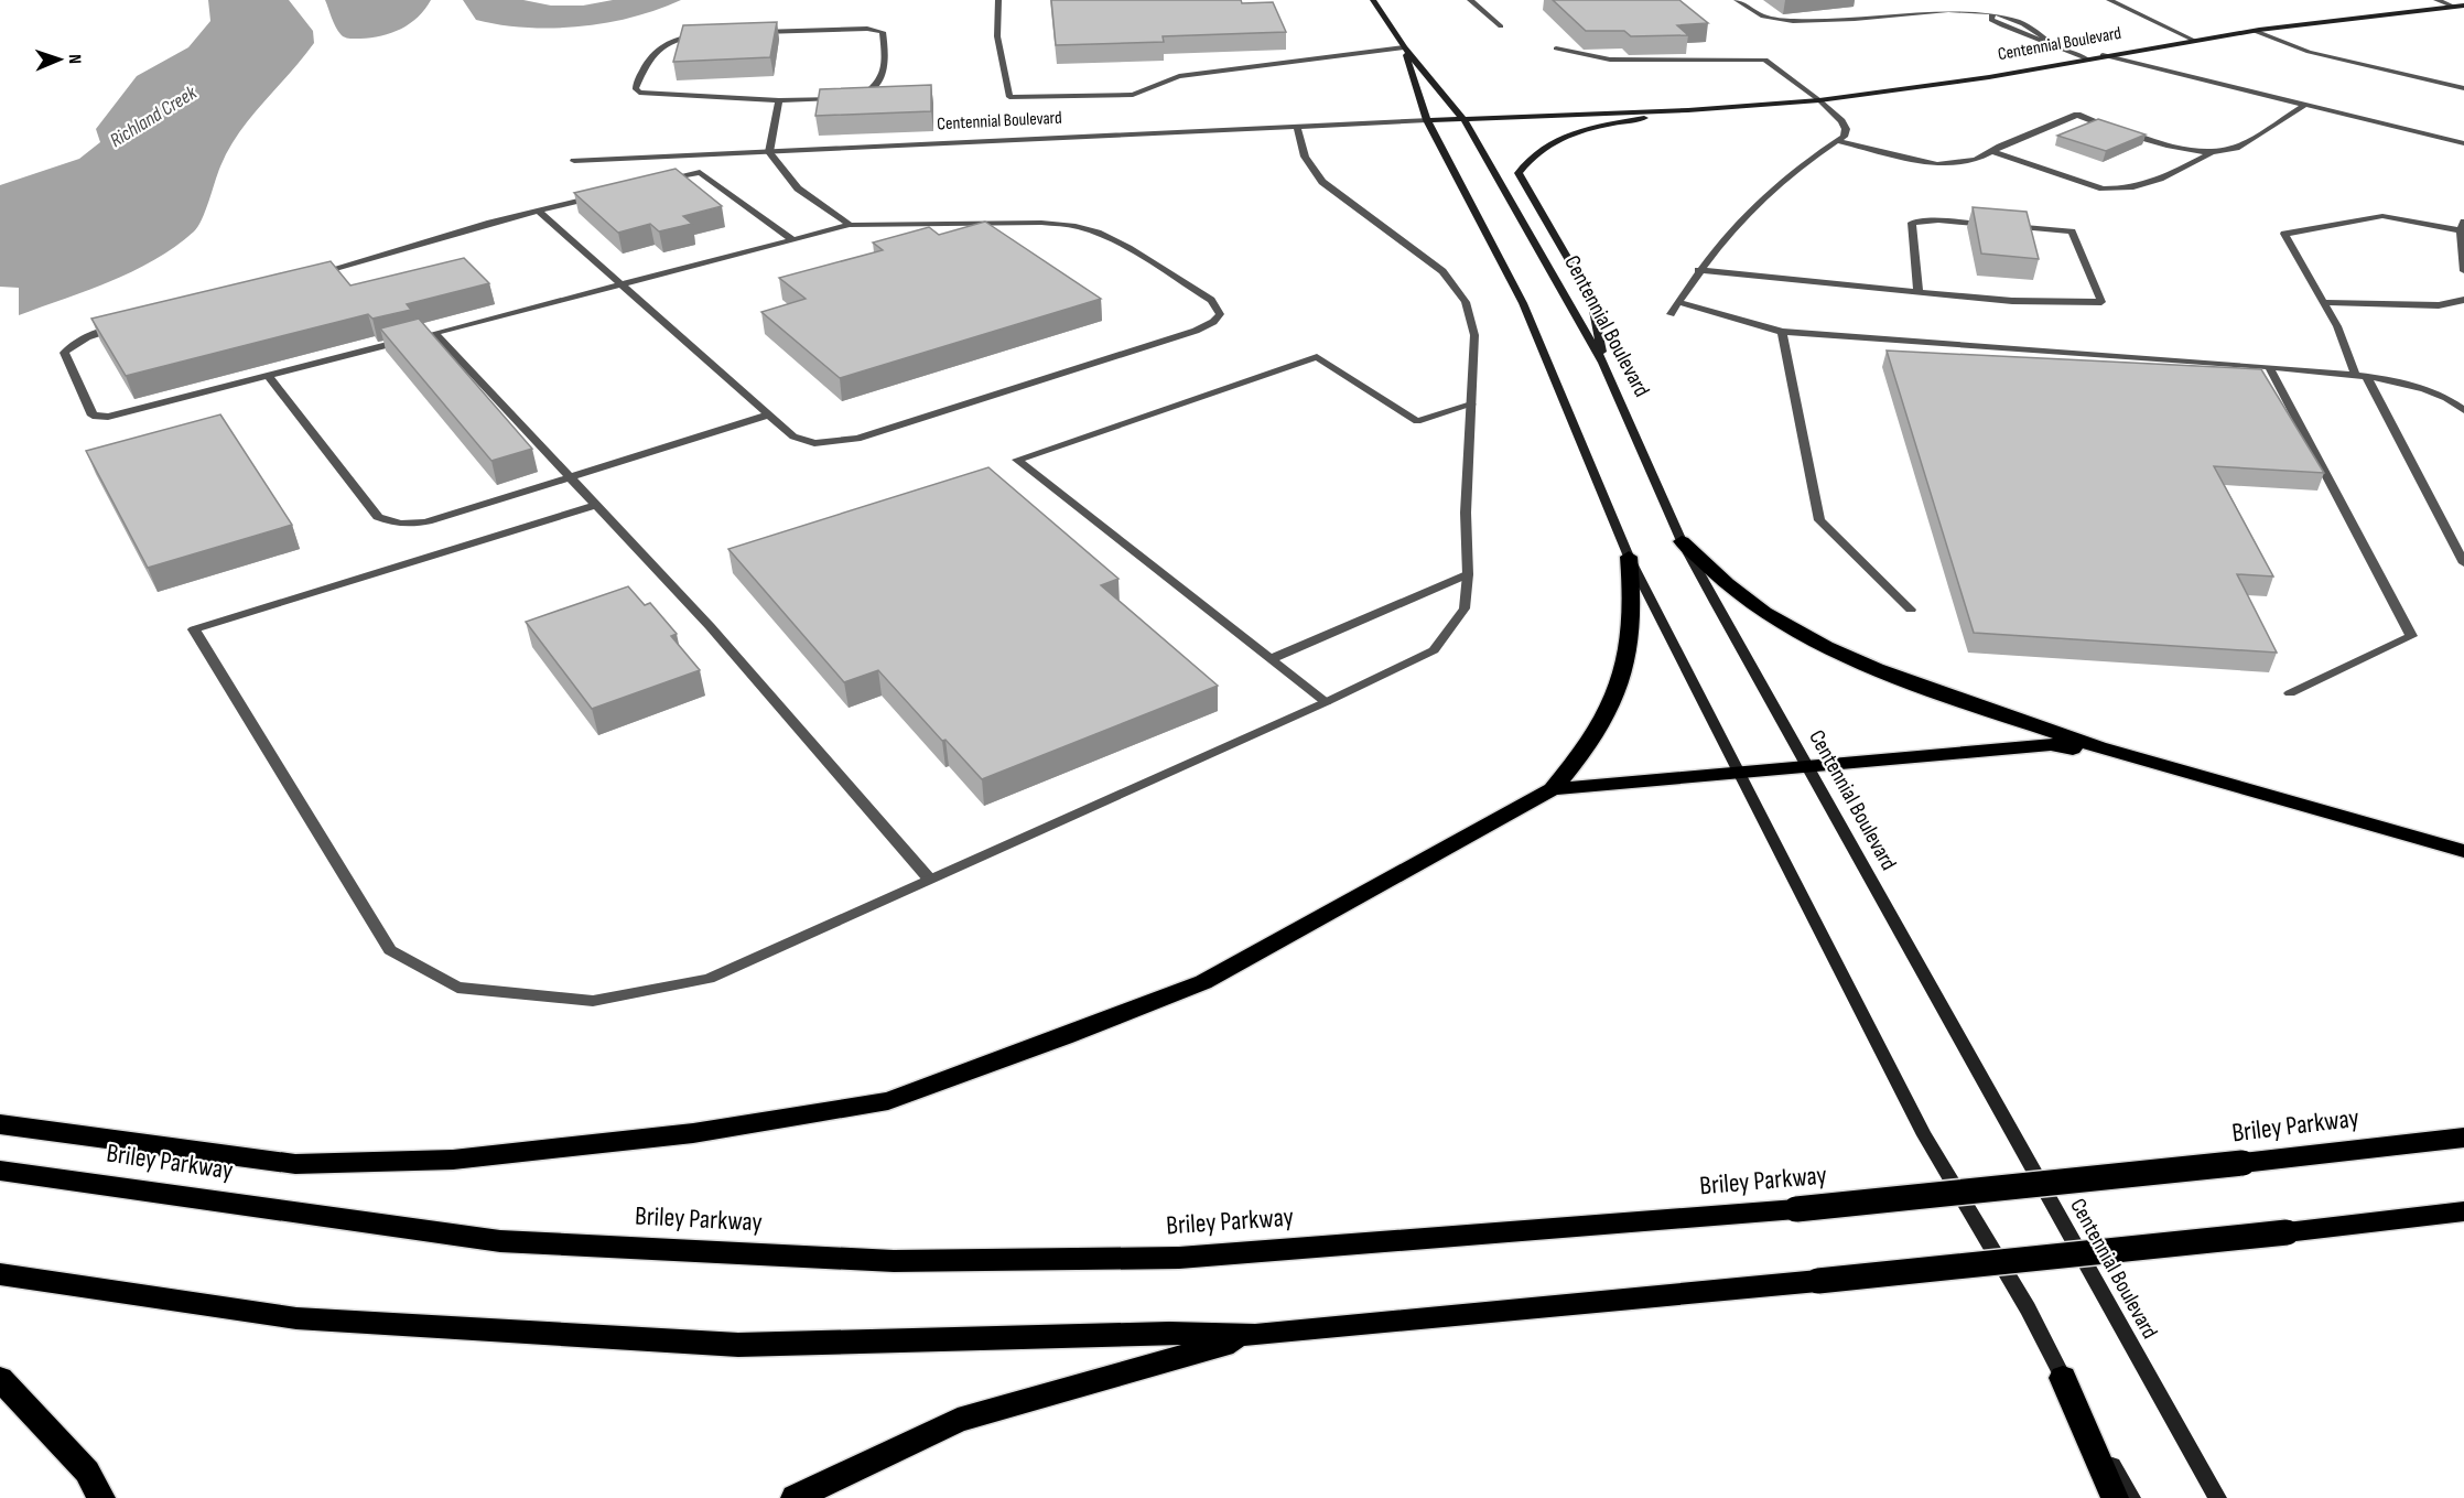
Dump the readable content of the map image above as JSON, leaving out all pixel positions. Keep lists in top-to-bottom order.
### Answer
{
  "streets": {
    "highway": ["Briley Parkway"],
    "main road": ["Centennial Boulevard"]
  },
  "water": ["Richland Creek"],
  "north": "right"
}
